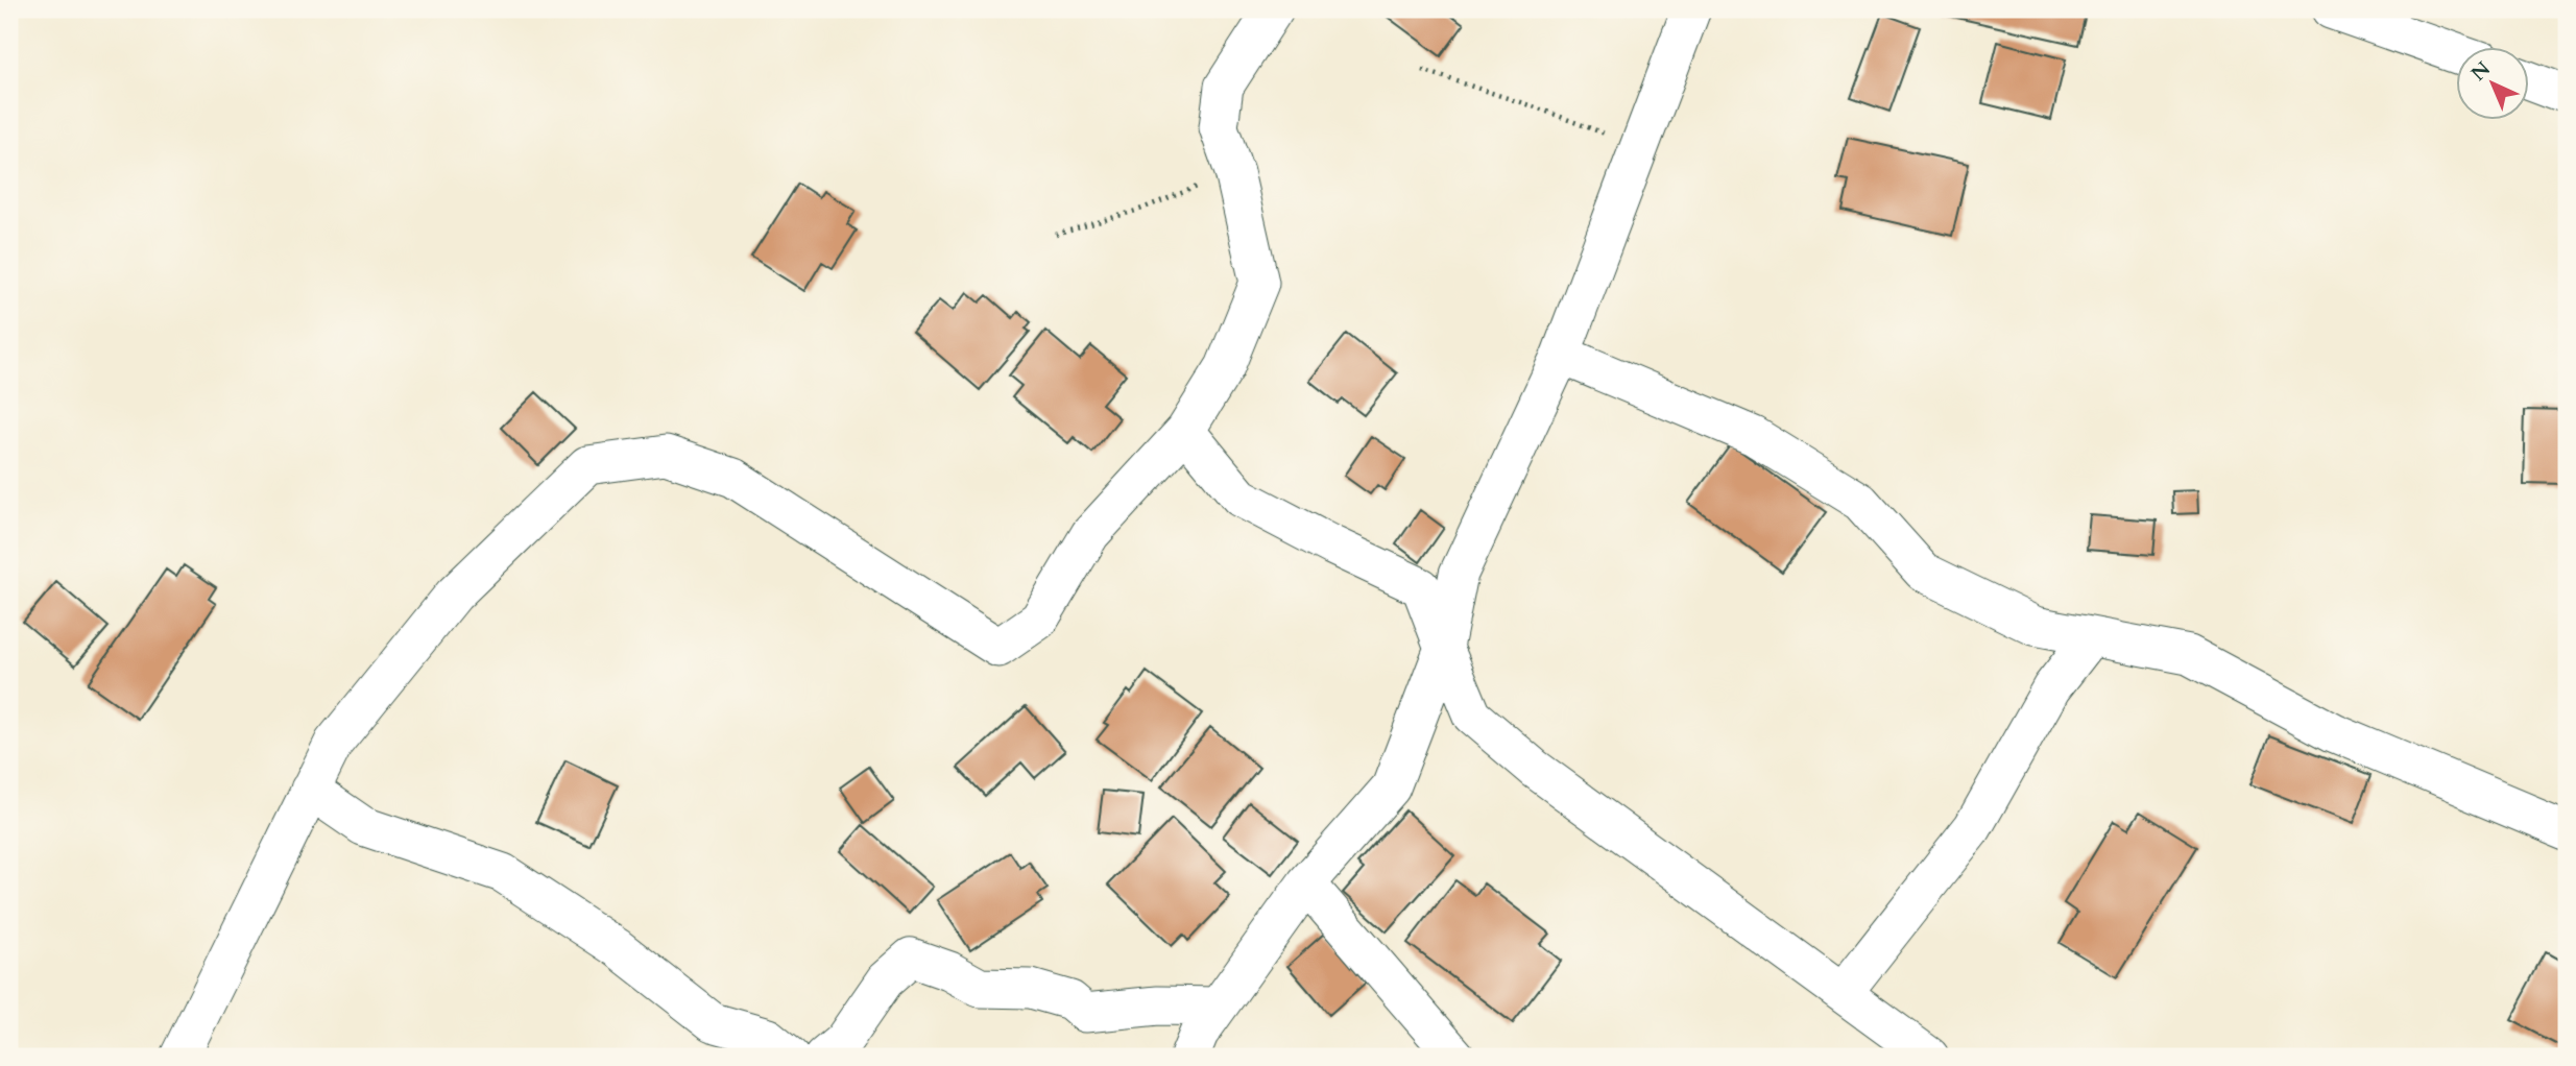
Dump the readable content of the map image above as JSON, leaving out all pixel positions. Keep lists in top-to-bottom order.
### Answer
{
  "north": "top left"
}
